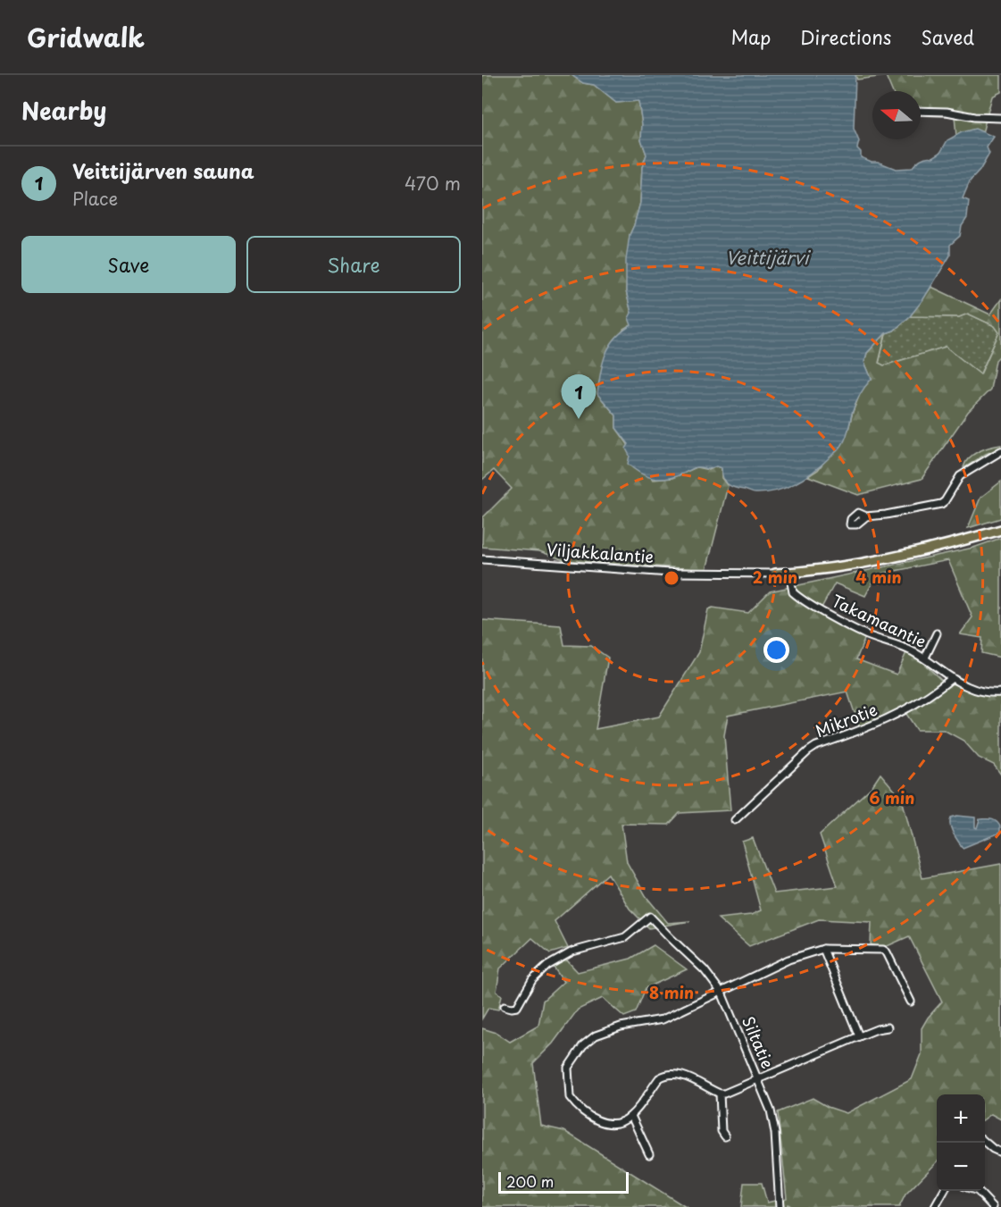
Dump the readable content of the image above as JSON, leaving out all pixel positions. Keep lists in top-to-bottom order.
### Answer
{
  "streets": {
    "main road": ["Viljakkalantie"],
    "street": ["Takamaantie", "Mikrotie", "Siltatie"]
  },
  "crossings": [
    ["Viljakkalantie", "Takamaantie"],
    ["Takamaantie", "Mikrotie"]
  ],
  "water": ["Veittijärvi"],
  "scale_bar": "200 m",
  "north": "left",
  "page": {
    "header": "Gridwalk",
    "nav": ["Map", "Directions", "Saved"],
    "heading": "Nearby",
    "list": [
      {
        "mark": "1",
        "name": "Veittijärven sauna",
        "note": "Place",
        "value": "470 m"
      }
    ],
    "buttons": ["Save", "Share"],
    "pins": "1",
    "map_buttons": ["+", "−"],
    "scale": "200 m"
  },
  "rings": [
    "2 min",
    "4 min",
    "6 min",
    "8 min"
  ]
}
